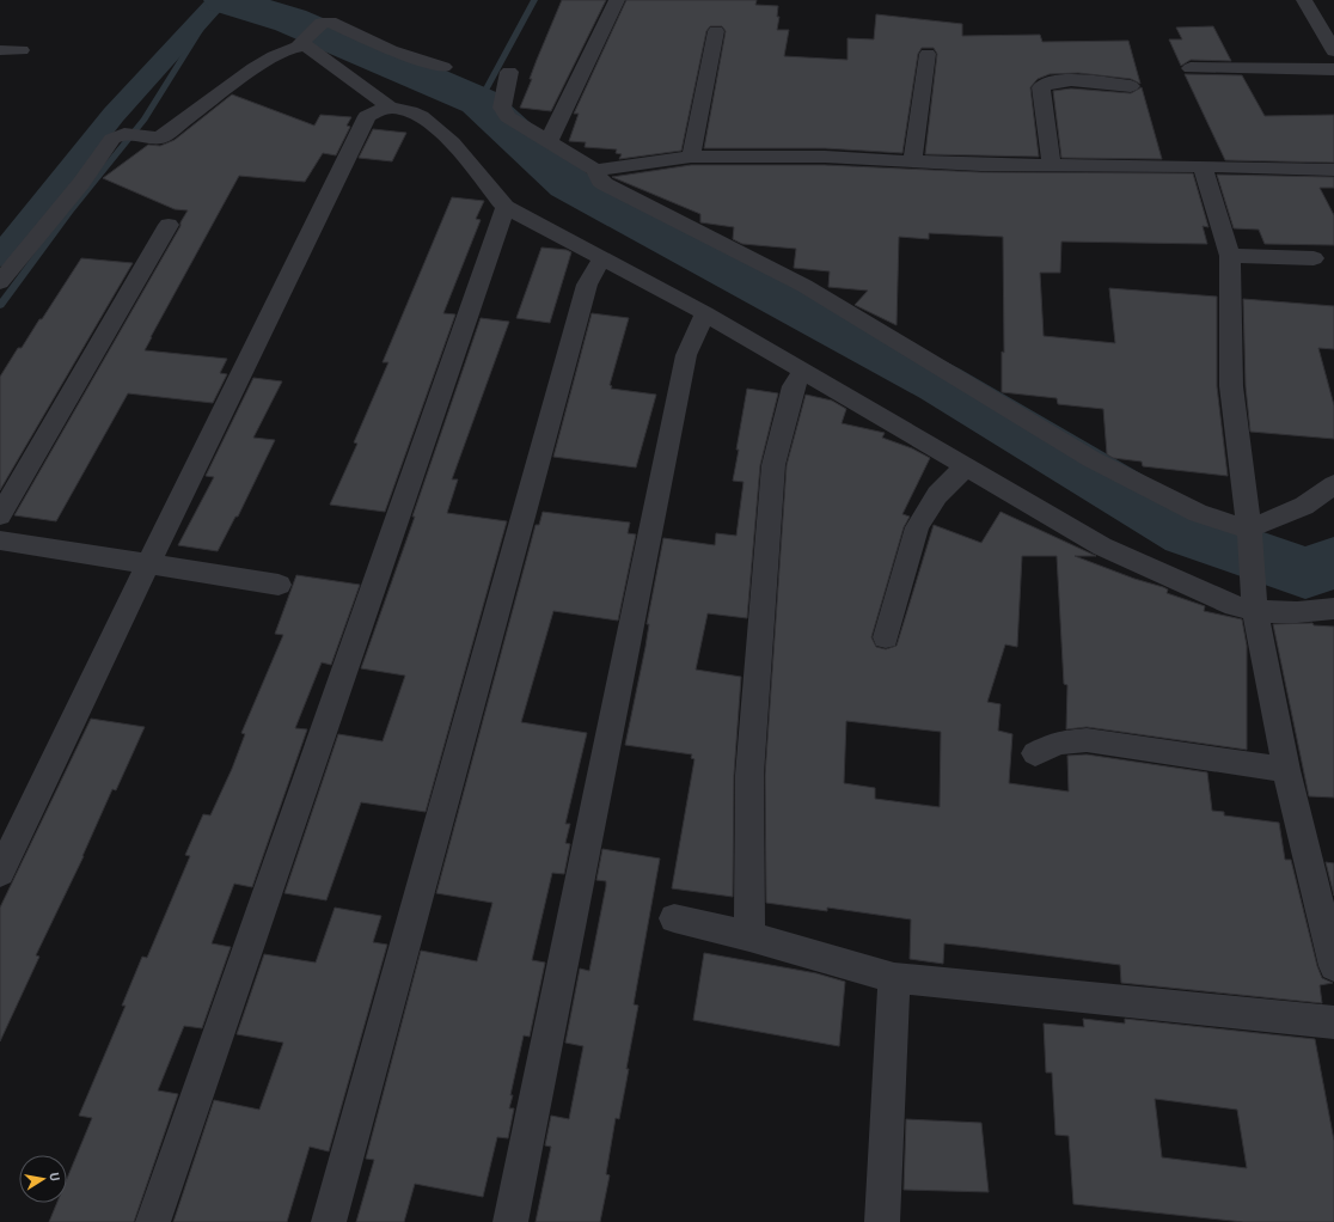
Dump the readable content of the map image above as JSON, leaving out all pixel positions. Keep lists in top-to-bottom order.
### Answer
{
  "north": "right"
}
